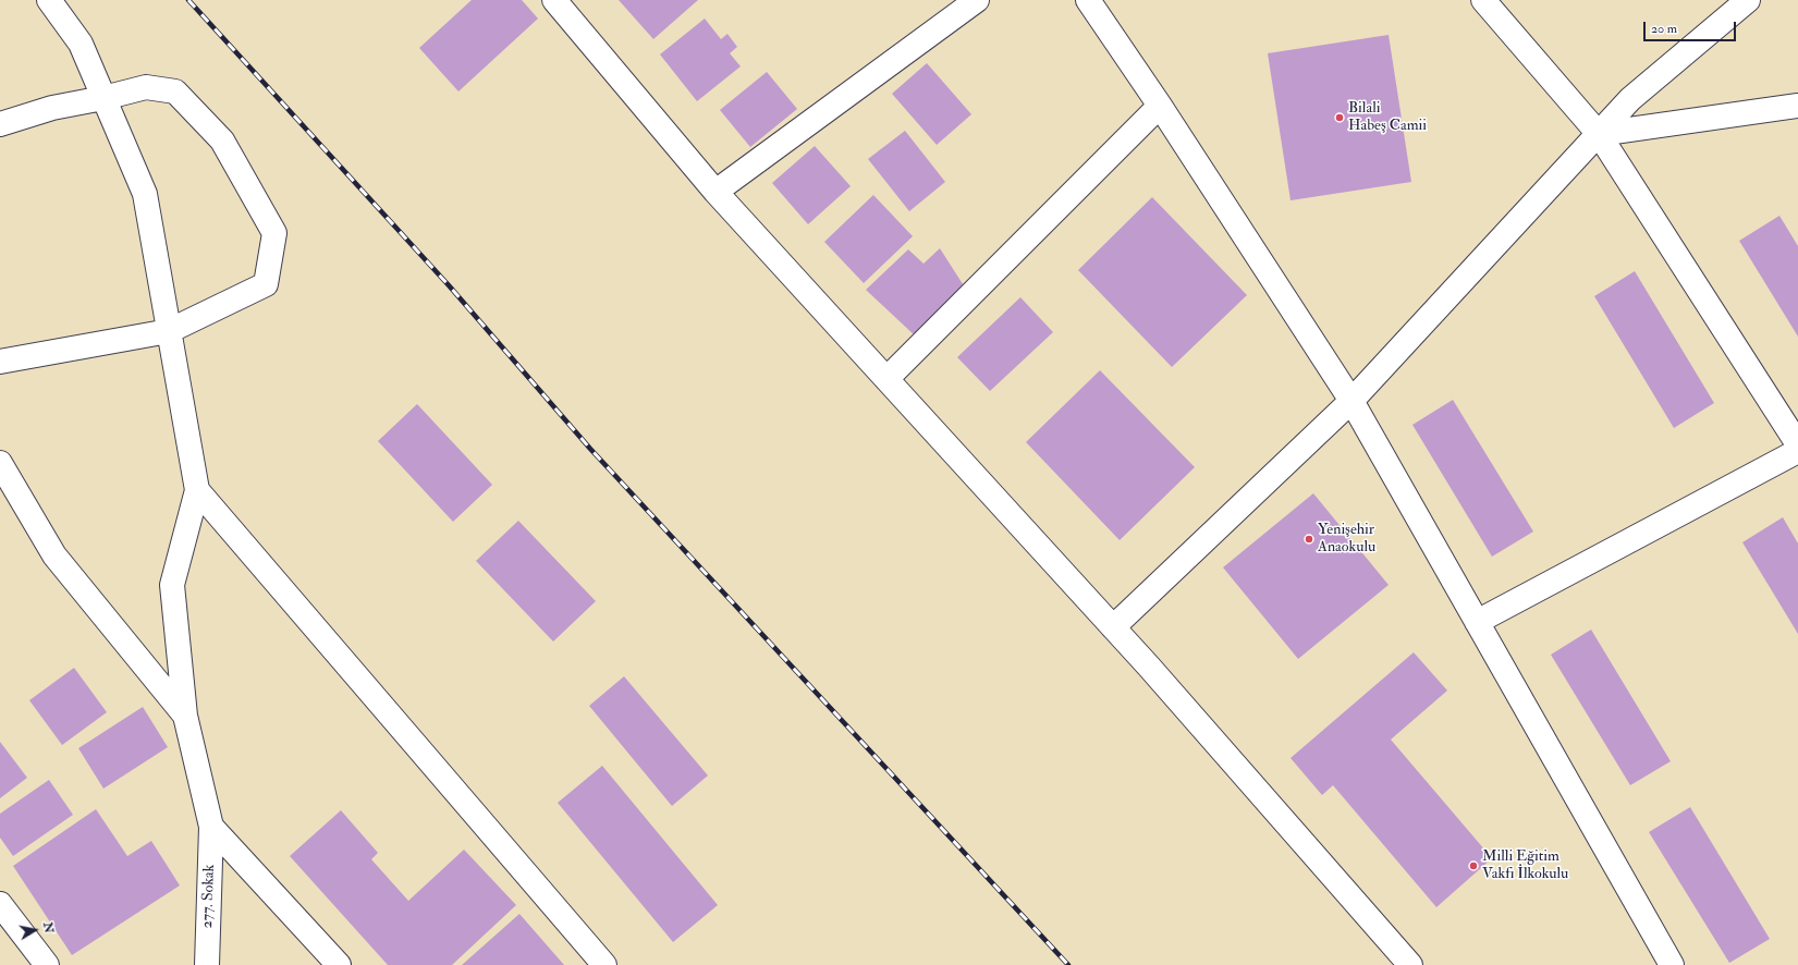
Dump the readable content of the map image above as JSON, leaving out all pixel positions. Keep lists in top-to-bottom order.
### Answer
{
  "streets": {
    "street": ["277. Sokak"]
  },
  "places": ["Bilali Habeş Camii", "Yenişehir Anaokulu", "Milli Eğitim Vakfı İlkokulu"],
  "scale_bar": "20 m",
  "north": "right"
}
